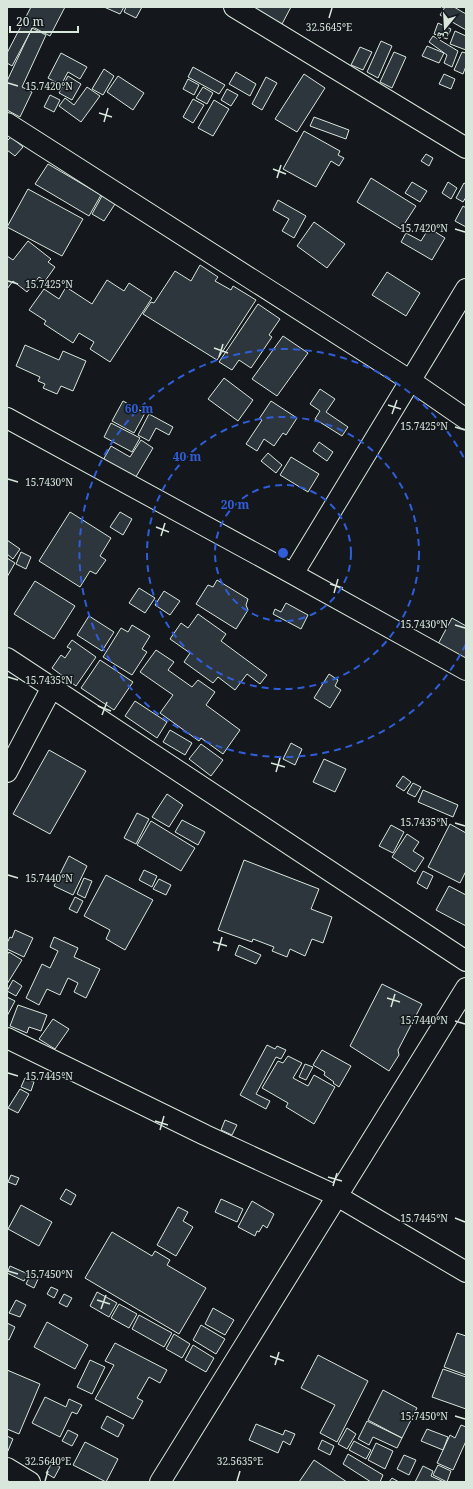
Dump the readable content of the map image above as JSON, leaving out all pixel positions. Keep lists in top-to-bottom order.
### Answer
{
  "scale_bar": "20 m",
  "north": "bottom",
  "coordinates": [
    "32.5645°E",
    "15.7420°N",
    "15.7425°N",
    "15.7430°N",
    "15.7435°N",
    "15.7440°N",
    "15.7445°N",
    "15.7450°N",
    "32.5640°E",
    "32.5635°E"
  ],
  "rings": ["60 m", "40 m", "20 m"]
}
